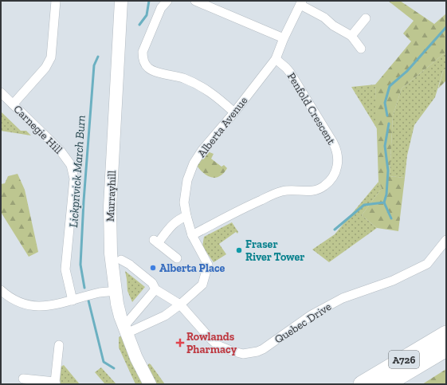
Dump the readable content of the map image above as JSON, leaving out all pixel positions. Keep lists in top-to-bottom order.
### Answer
{
  "streets": {
    "highway": ["A726"],
    "street": [
      "Penfold Crescent",
      "Alberta Avenue",
      "Carnegie Hill",
      "Murrayhill",
      "Quebec Drive"
    ]
  },
  "crossings": [
    ["Penfold Crescent", "Alberta Avenue"],
    ["Alberta Avenue", "Murrayhill"],
    ["Alberta Avenue", "Quebec Drive"]
  ],
  "water": ["Lickprivick March Burn"],
  "places": {
    "other": ["Fraser River Tower", "Alberta Place"],
    "health": ["Rowlands Pharmacy"]
  }
}
